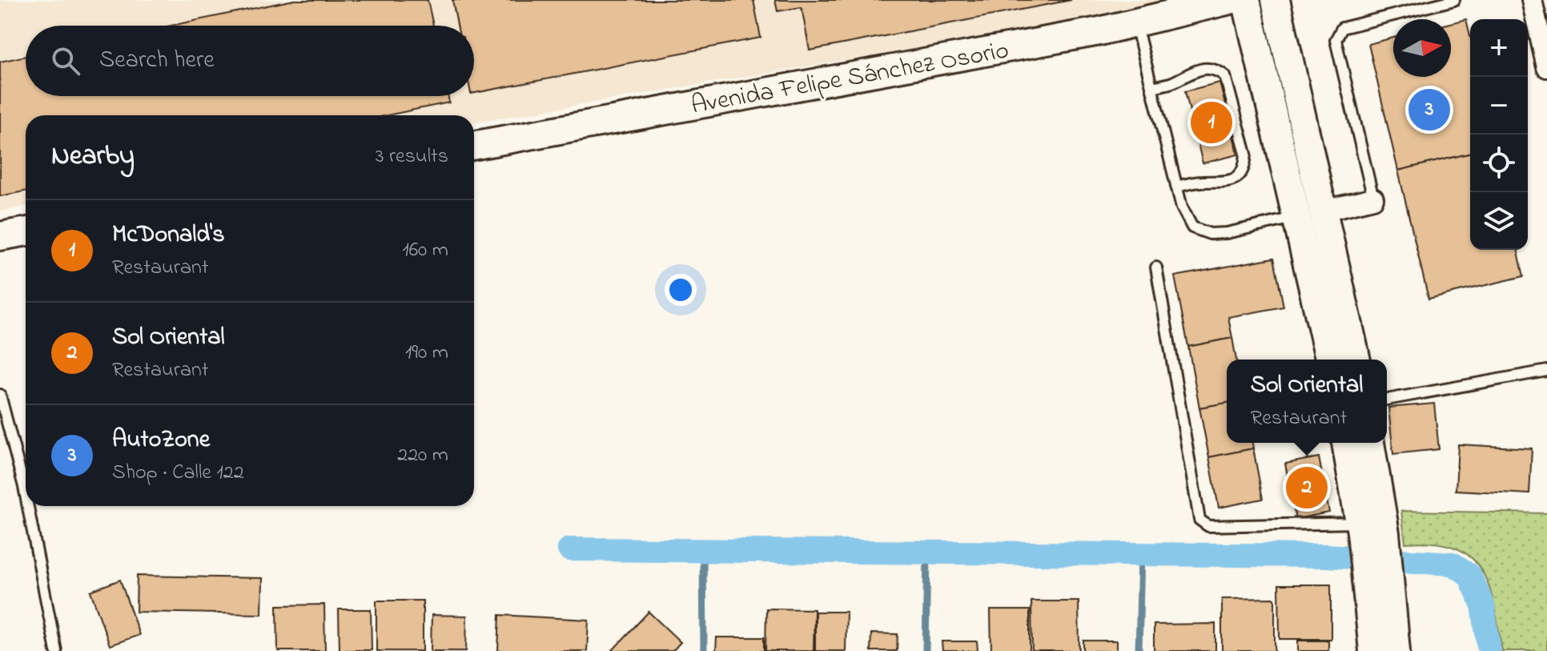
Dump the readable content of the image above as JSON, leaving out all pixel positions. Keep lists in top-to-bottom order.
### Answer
{
  "streets": {
    "street": ["Avenida Felipe Sánchez Osorio"]
  },
  "north": "right",
  "page": {
    "map_buttons": ["+", "−"],
    "search": "Search here",
    "pins": ["3", "1", "2"],
    "heading": ["Nearby", "3 results"],
    "list": [
      {
        "mark": "1",
        "name": "McDonald's",
        "note": "Restaurant",
        "value": "160 m"
      },
      {
        "mark": "2",
        "name": "Sol Oriental",
        "note": "Restaurant",
        "value": "190 m"
      },
      {
        "mark": "3",
        "name": "AutoZone",
        "note": "Shop · Calle 122",
        "value": "220 m"
      }
    ],
    "popup": ["Sol Oriental", "Restaurant"]
  }
}
